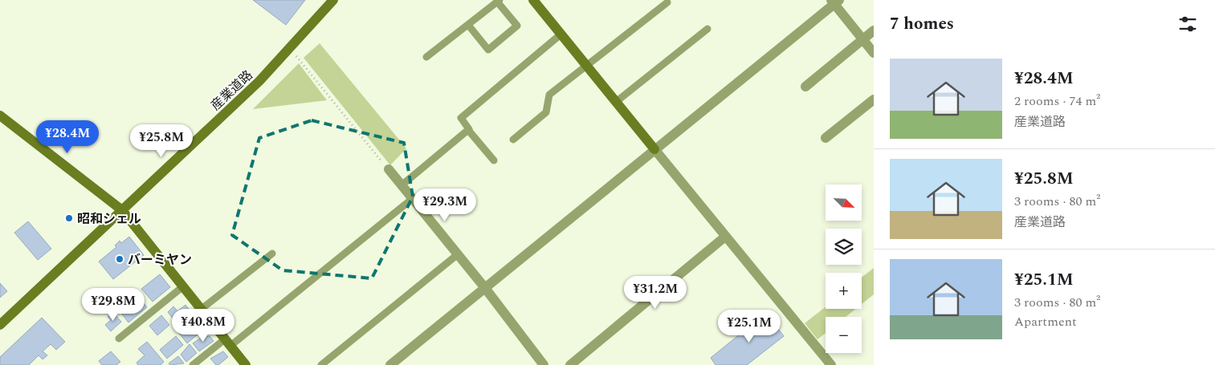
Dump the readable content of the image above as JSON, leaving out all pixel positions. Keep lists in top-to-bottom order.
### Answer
{
  "streets": {
    "street": ["産業道路"]
  },
  "places": ["昭和シェル", "バーミヤン"],
  "north": "bottom right",
  "page": {
    "heading": "7 homes",
    "list": [
      {
        "name": "¥28.4M",
        "note": "2 rooms · 74 m² · 産業道路"
      },
      {
        "name": "¥25.8M",
        "note": "3 rooms · 80 m² · 産業道路"
      },
      {
        "name": "¥25.1M",
        "note": "3 rooms · 80 m² · Apartment"
      }
    ],
    "price": [
      "¥28.4M",
      "¥25.8M",
      "¥29.3M",
      "¥31.2M",
      "¥29.8M",
      "¥40.8M",
      "¥25.1M"
    ],
    "map_buttons": ["+", "−"]
  }
}
